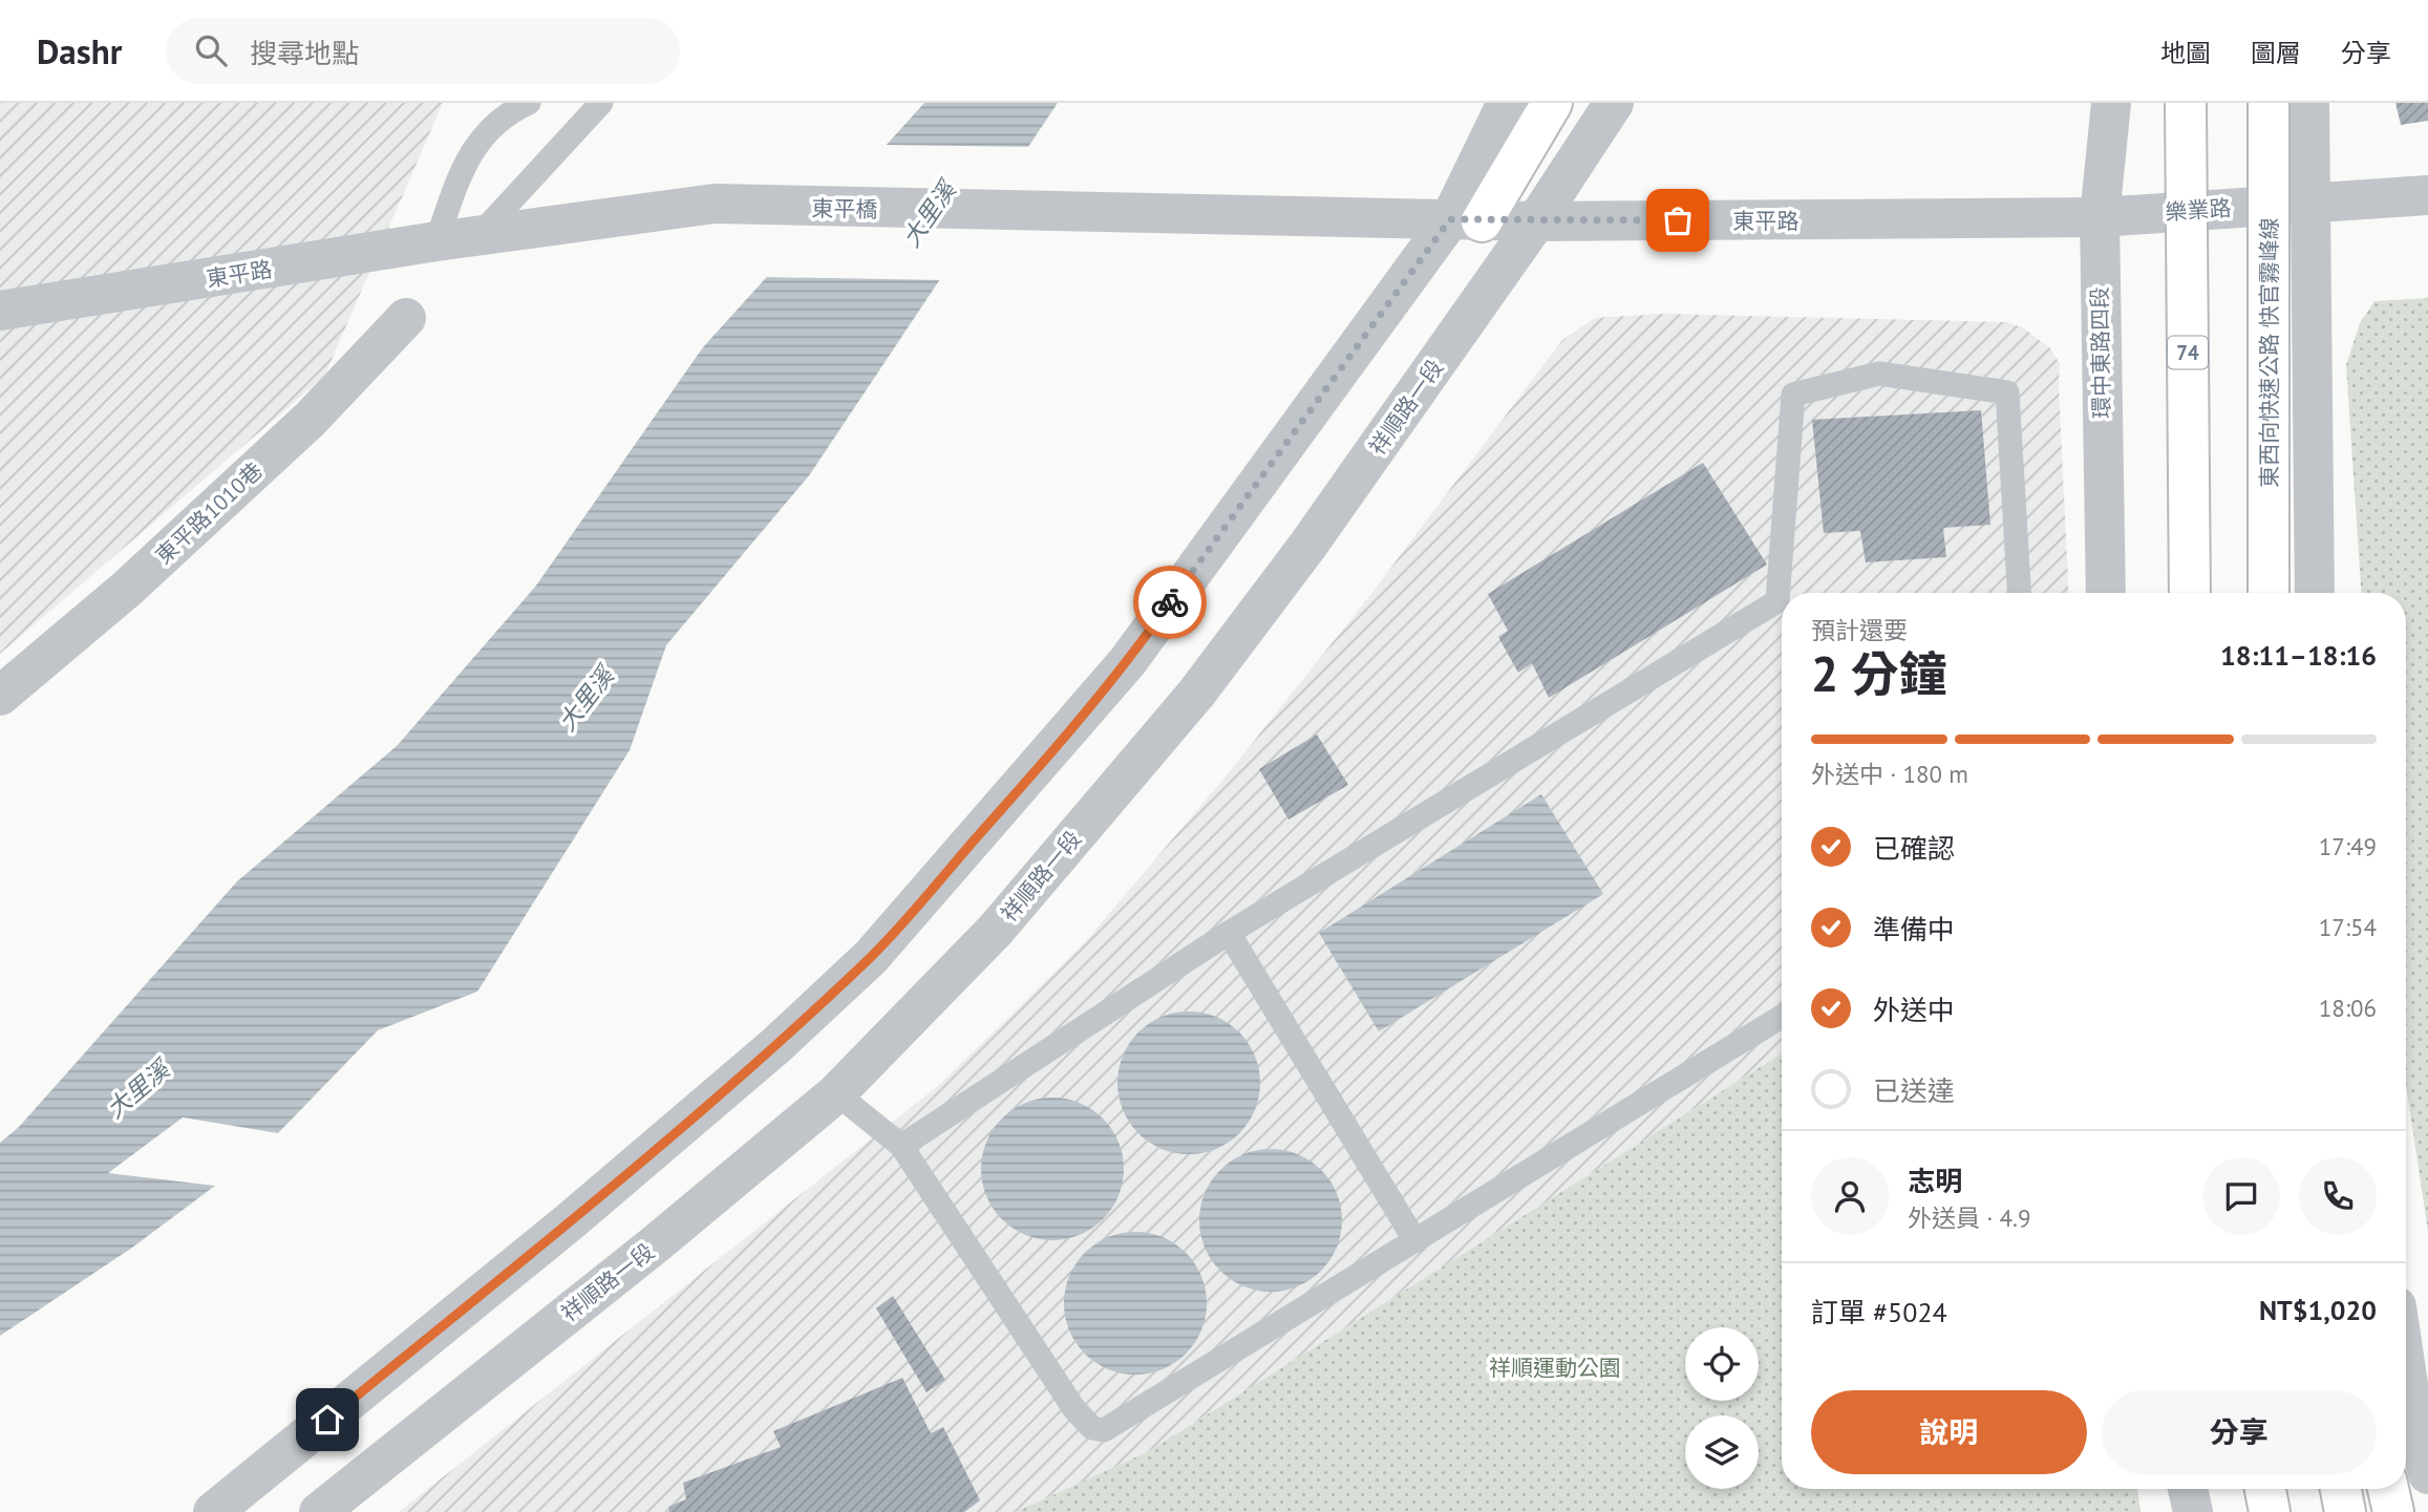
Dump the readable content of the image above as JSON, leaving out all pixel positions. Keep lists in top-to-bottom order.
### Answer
{
  "streets": {
    "highway": ["74", "東西向快速公路 快官霧峰線"],
    "street": [
      "東平橋",
      "樂業路",
      "東平路",
      "環中東路四段",
      "祥順路一段",
      "東平路1010巷"
    ]
  },
  "crossings": [
    ["東平橋", "東平路"],
    ["樂業路", "東平路"],
    ["樂業路", "環中東路四段"],
    ["東平路", "環中東路四段"],
    ["東平路", "祥順路一段"]
  ],
  "water": ["大里溪"],
  "parks": ["祥順運動公園"],
  "page": {
    "header": "Dashr",
    "search": "搜尋地點",
    "nav": ["地圖", "圖層", "分享"],
    "heading": ["2 分鐘", "預計還要", "18:11–18:16"],
    "panel": [
      "志明",
      "外送員 · 4.9",
      "訂單 #5024",
      "NT$1,020"
    ],
    "bar": "外送中 · 180 m",
    "list": [
      ["已確認", "17:49"],
      ["準備中", "17:54"],
      ["外送中", "18:06"],
      "已送達"
    ],
    "buttons": ["說明", "分享"]
  }
}
